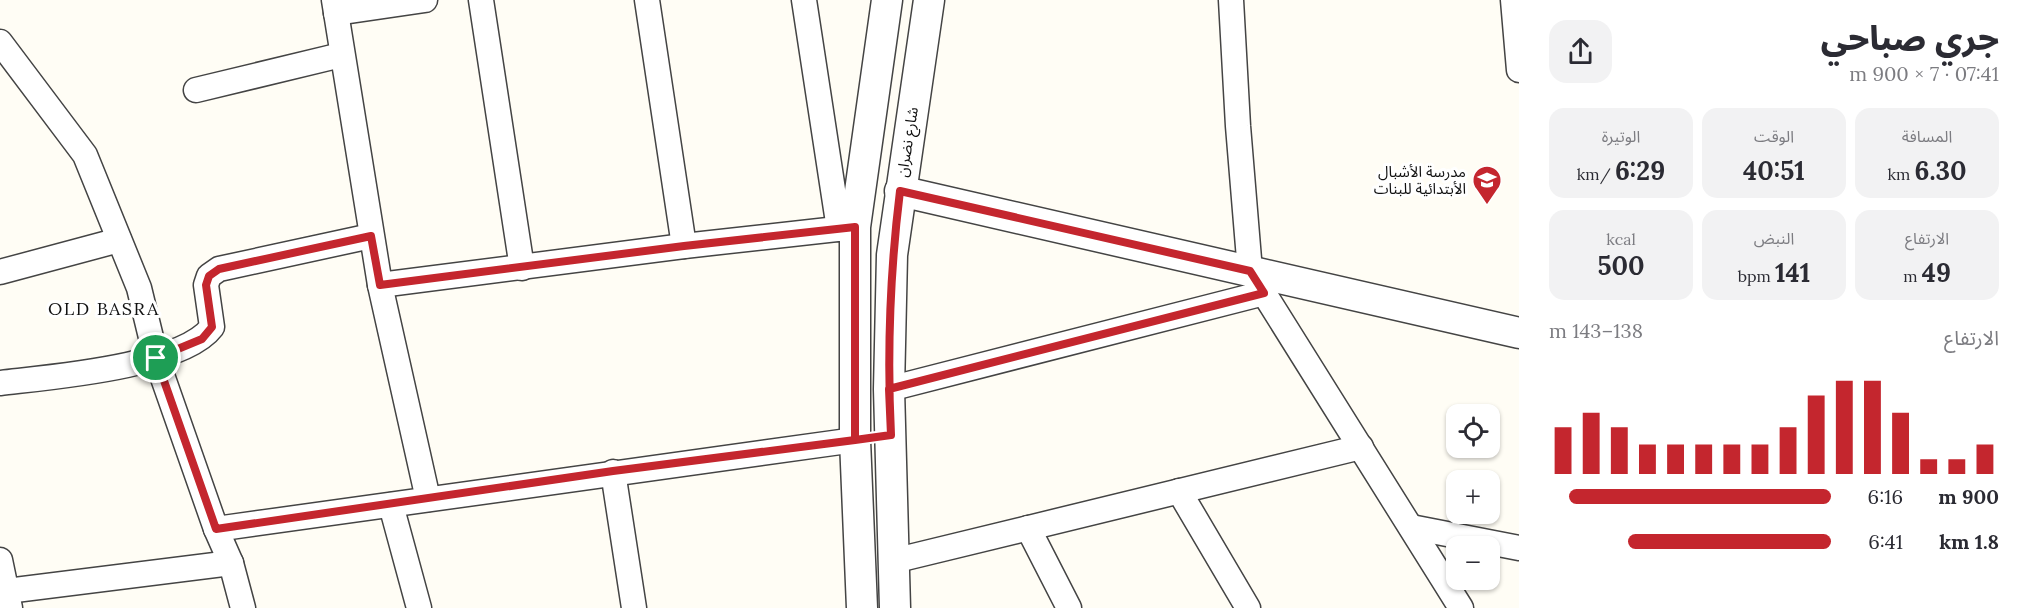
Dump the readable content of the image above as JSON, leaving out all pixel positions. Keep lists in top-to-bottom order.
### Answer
{
  "streets": {
    "street": ["شارع نضران"]
  },
  "districts": ["OLD BASRA"],
  "places": {
    "school or university": ["مدرسة الأشبال الأبتدائية للبنات"]
  },
  "page": {
    "heading": ["جري صباحي", "07:41 · 7 × 900 m"],
    "stats": [
      ["المسافة", "6.30 km"],
      ["الوقت", "40:51"],
      ["الوتيرة", "6:29 /km"],
      ["الارتفاع", "49 m"],
      ["النبض", "141 bpm"],
      ["kcal", "500"]
    ],
    "chart": ["الارتفاع", "138–143 m"],
    "map_buttons": ["+", "−"],
    "list": [
      {
        "name": "900 m",
        "note": "6:16"
      },
      {
        "name": "1.8 km",
        "note": "6:41"
      }
    ]
  }
}
